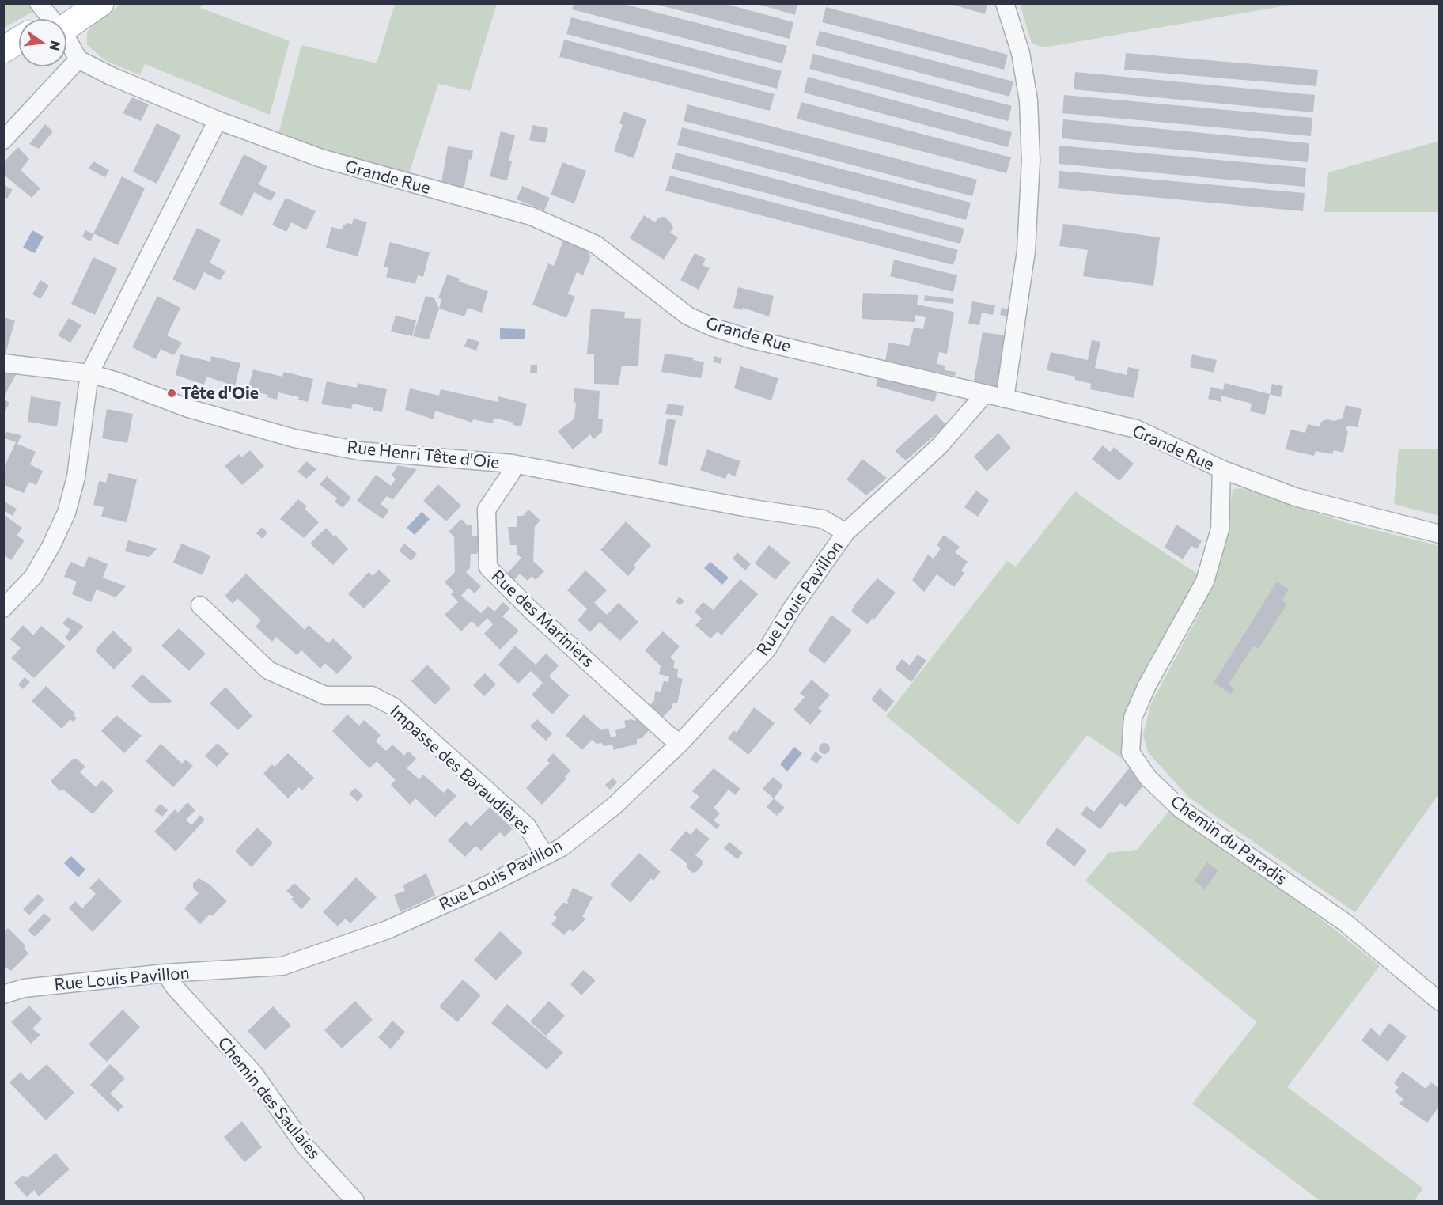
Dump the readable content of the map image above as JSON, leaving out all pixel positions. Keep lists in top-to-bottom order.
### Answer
{
  "streets": {
    "street": [
      "Grande Rue",
      "Rue Henri Tête d'Oie",
      "Rue Louis Pavillon",
      "Rue des Mariniers",
      "Impasse des Baraudières",
      "Chemin du Paradis",
      "Chemin des Saulaies"
    ]
  },
  "crossings": [
    ["Grande Rue", "Rue Louis Pavillon"],
    ["Grande Rue", "Chemin du Paradis"],
    ["Rue Henri Tête d'Oie", "Rue Louis Pavillon"],
    ["Rue Henri Tête d'Oie", "Rue des Mariniers"],
    ["Rue Louis Pavillon", "Rue des Mariniers"],
    ["Rue Louis Pavillon", "Impasse des Baraudières"],
    ["Rue Louis Pavillon", "Chemin des Saulaies"]
  ],
  "places": ["Tête d'Oie"],
  "north": "right"
}
